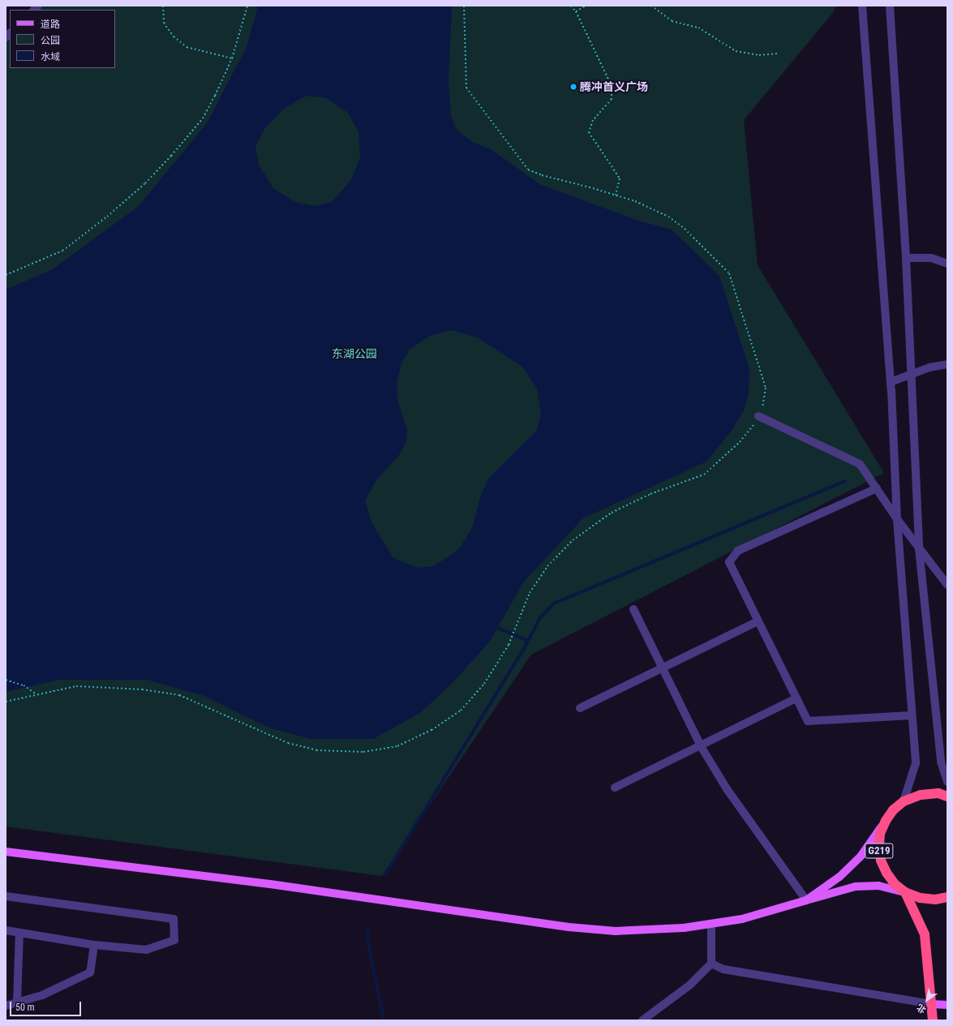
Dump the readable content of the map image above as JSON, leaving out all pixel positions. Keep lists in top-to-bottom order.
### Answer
{
  "streets": {
    "highway": ["G219"]
  },
  "parks": ["东湖公园"],
  "places": ["腾冲首义广场"],
  "legend": ["道路", "公园", "水域"],
  "scale_bar": "50 m",
  "north": "bottom left"
}
